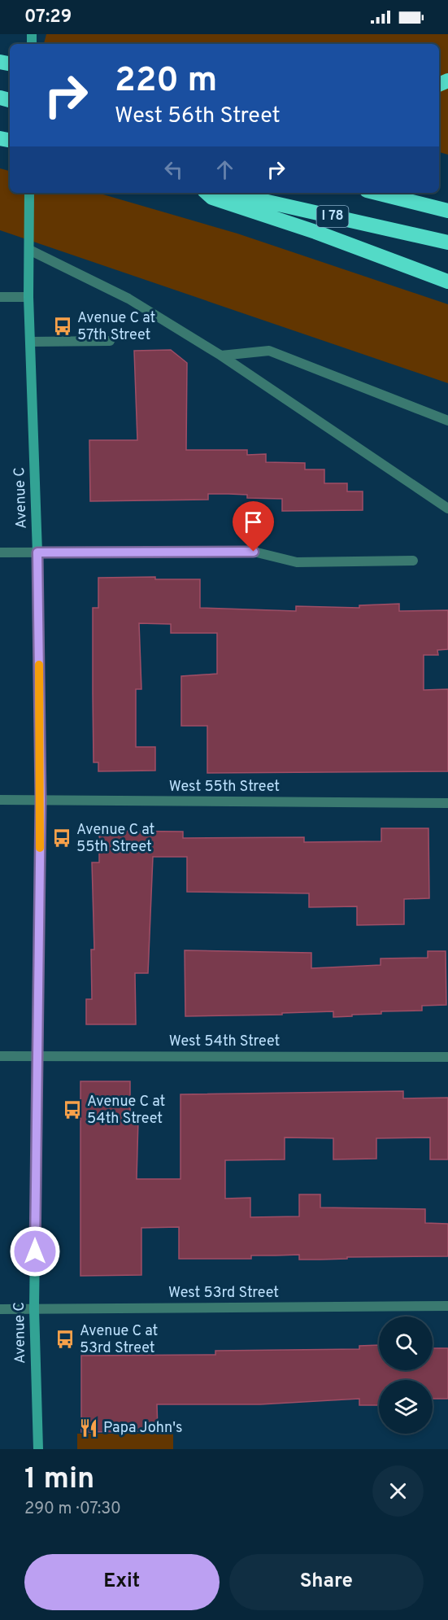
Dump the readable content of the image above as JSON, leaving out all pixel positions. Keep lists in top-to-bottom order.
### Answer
{
  "streets": {
    "highway": ["I 78"],
    "main road": ["Avenue C"],
    "street": ["West 55th Street", "West 54th Street", "West 53rd Street"]
  },
  "crossings": [
    ["Avenue C", "West 55th Street"],
    ["Avenue C", "West 54th Street"],
    ["Avenue C", "West 53rd Street"]
  ],
  "places": {
    "bus stop": [
      "Avenue C at 57th Street",
      "Avenue C at 55th Street",
      "Avenue C at 54th Street",
      "Avenue C at 53rd Street"
    ],
    "restaurant": ["Papa John's"]
  },
  "page": {
    "status": "07:29",
    "turn": ["220 m", "West 56th Street"],
    "heading": ["1 min", "290 m · 07:30"],
    "buttons": ["Exit", "Share"]
  }
}
